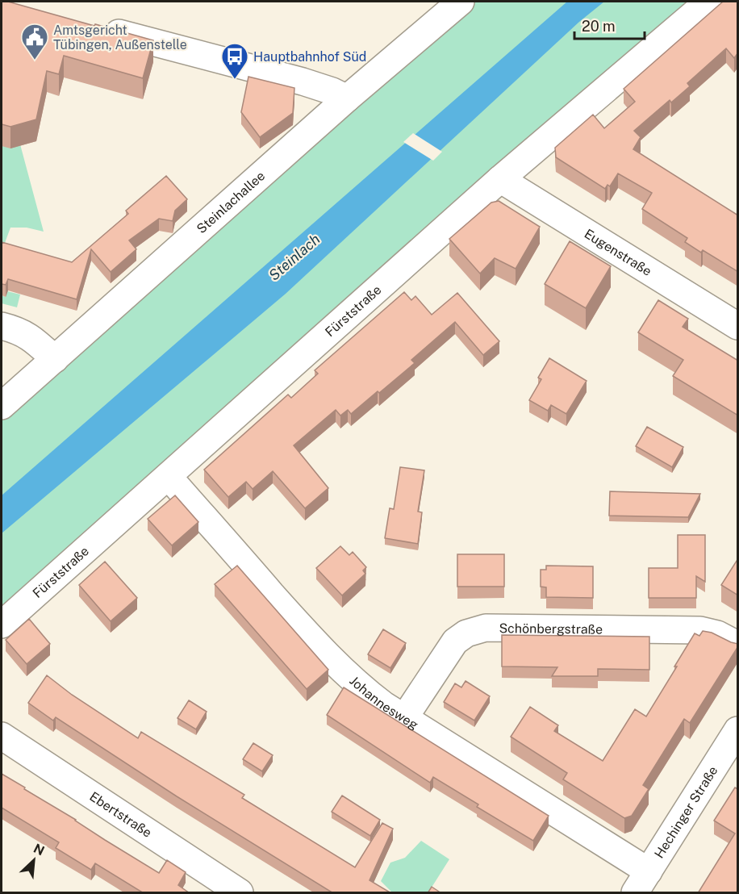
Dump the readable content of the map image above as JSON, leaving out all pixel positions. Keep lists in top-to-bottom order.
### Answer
{
  "streets": {
    "street": [
      "Steinlachallee",
      "Eugenstraße",
      "Fürststraße",
      "Schönbergstraße",
      "Johannesweg",
      "Hechinger Straße",
      "Ebertstraße"
    ]
  },
  "crossings": [
    ["Eugenstraße", "Fürststraße"],
    ["Fürststraße", "Johannesweg"],
    ["Schönbergstraße", "Johannesweg"],
    ["Johannesweg", "Hechinger Straße"]
  ],
  "water": ["Steinlach"],
  "places": {
    "public building": ["Amtsgericht Tübingen, Außenstelle"],
    "bus stop": ["Hauptbahnhof Süd"]
  },
  "scale_bar": "20 m",
  "north": "top right"
}
